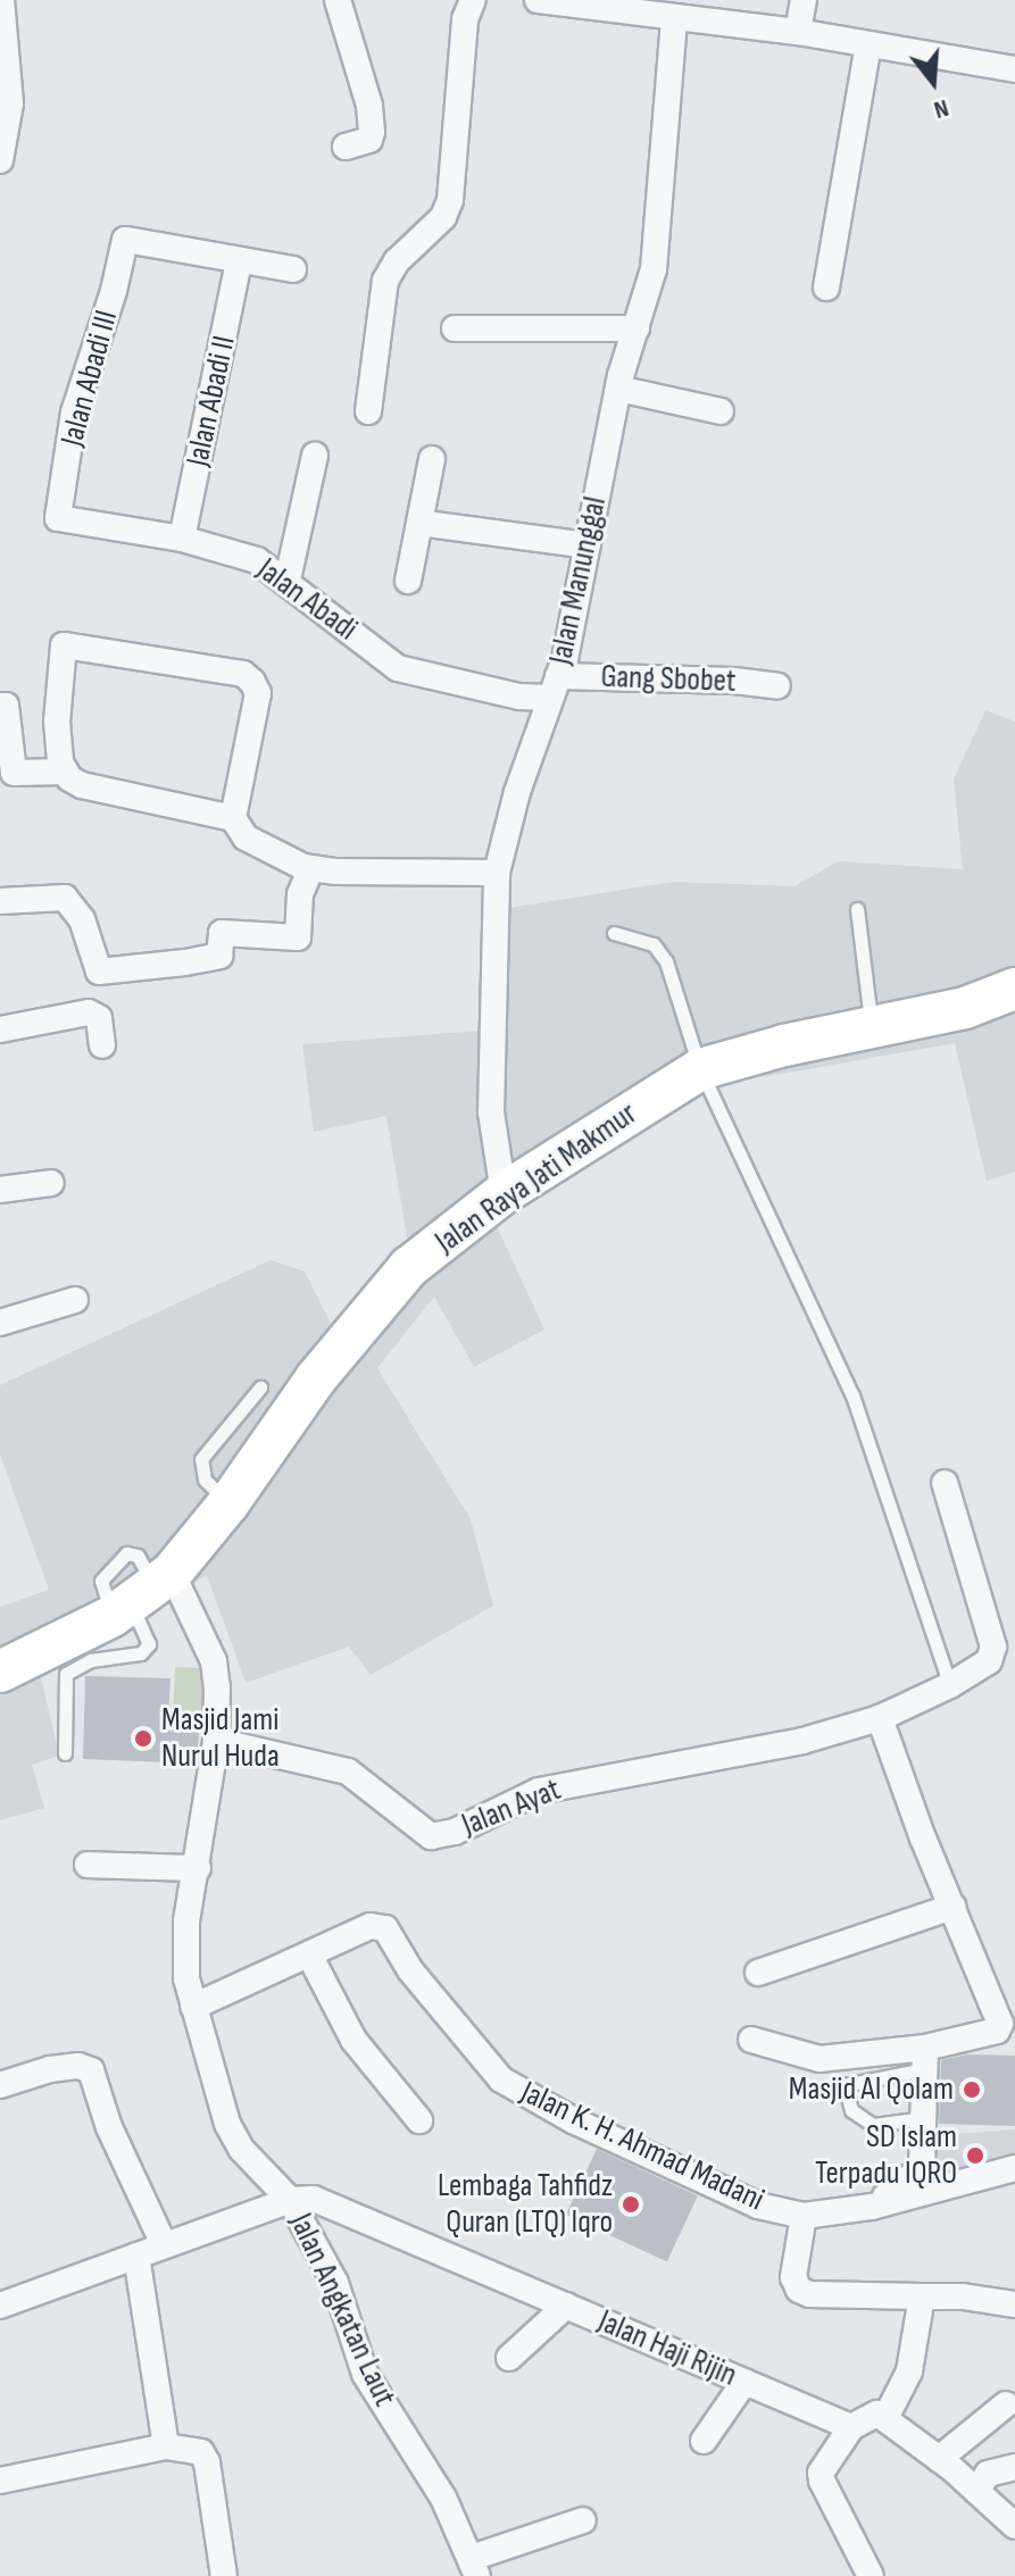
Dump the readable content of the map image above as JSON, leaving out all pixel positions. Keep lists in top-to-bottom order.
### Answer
{
  "streets": {
    "main road": ["Jalan Raya Jati Makmur"],
    "street": [
      "Jalan Abadi III",
      "Jalan Abadi II",
      "Jalan Manunggal",
      "Jalan Abadi",
      "Gang Sbobet",
      "Jalan Ayat",
      "Jalan K. H. Ahmad Madani",
      "Jalan Angkatan Laut",
      "Jalan Haji Rijin"
    ]
  },
  "crossings": [
    ["Jalan Abadi III", "Jalan Abadi II"],
    ["Jalan Abadi III", "Jalan Abadi"],
    ["Jalan Abadi II", "Jalan Abadi"],
    ["Jalan Manunggal", "Jalan Abadi"],
    ["Jalan Manunggal", "Gang Sbobet"],
    ["Jalan Manunggal", "Jalan Raya Jati Makmur"],
    ["Jalan Abadi", "Gang Sbobet"],
    ["Jalan Raya Jati Makmur", "Jalan Angkatan Laut"],
    ["Jalan Ayat", "Jalan Angkatan Laut"],
    ["Jalan K. H. Ahmad Madani", "Jalan Angkatan Laut"],
    ["Jalan Angkatan Laut", "Jalan Haji Rijin"]
  ],
  "places": [
    "Masjid Jami Nurul Huda",
    "Masjid Al Qolam",
    "SD Islam Terpadu IQRO",
    "Lembaga Tahfidz Quran (LTQ) Iqro"
  ],
  "north": "bottom"
}
